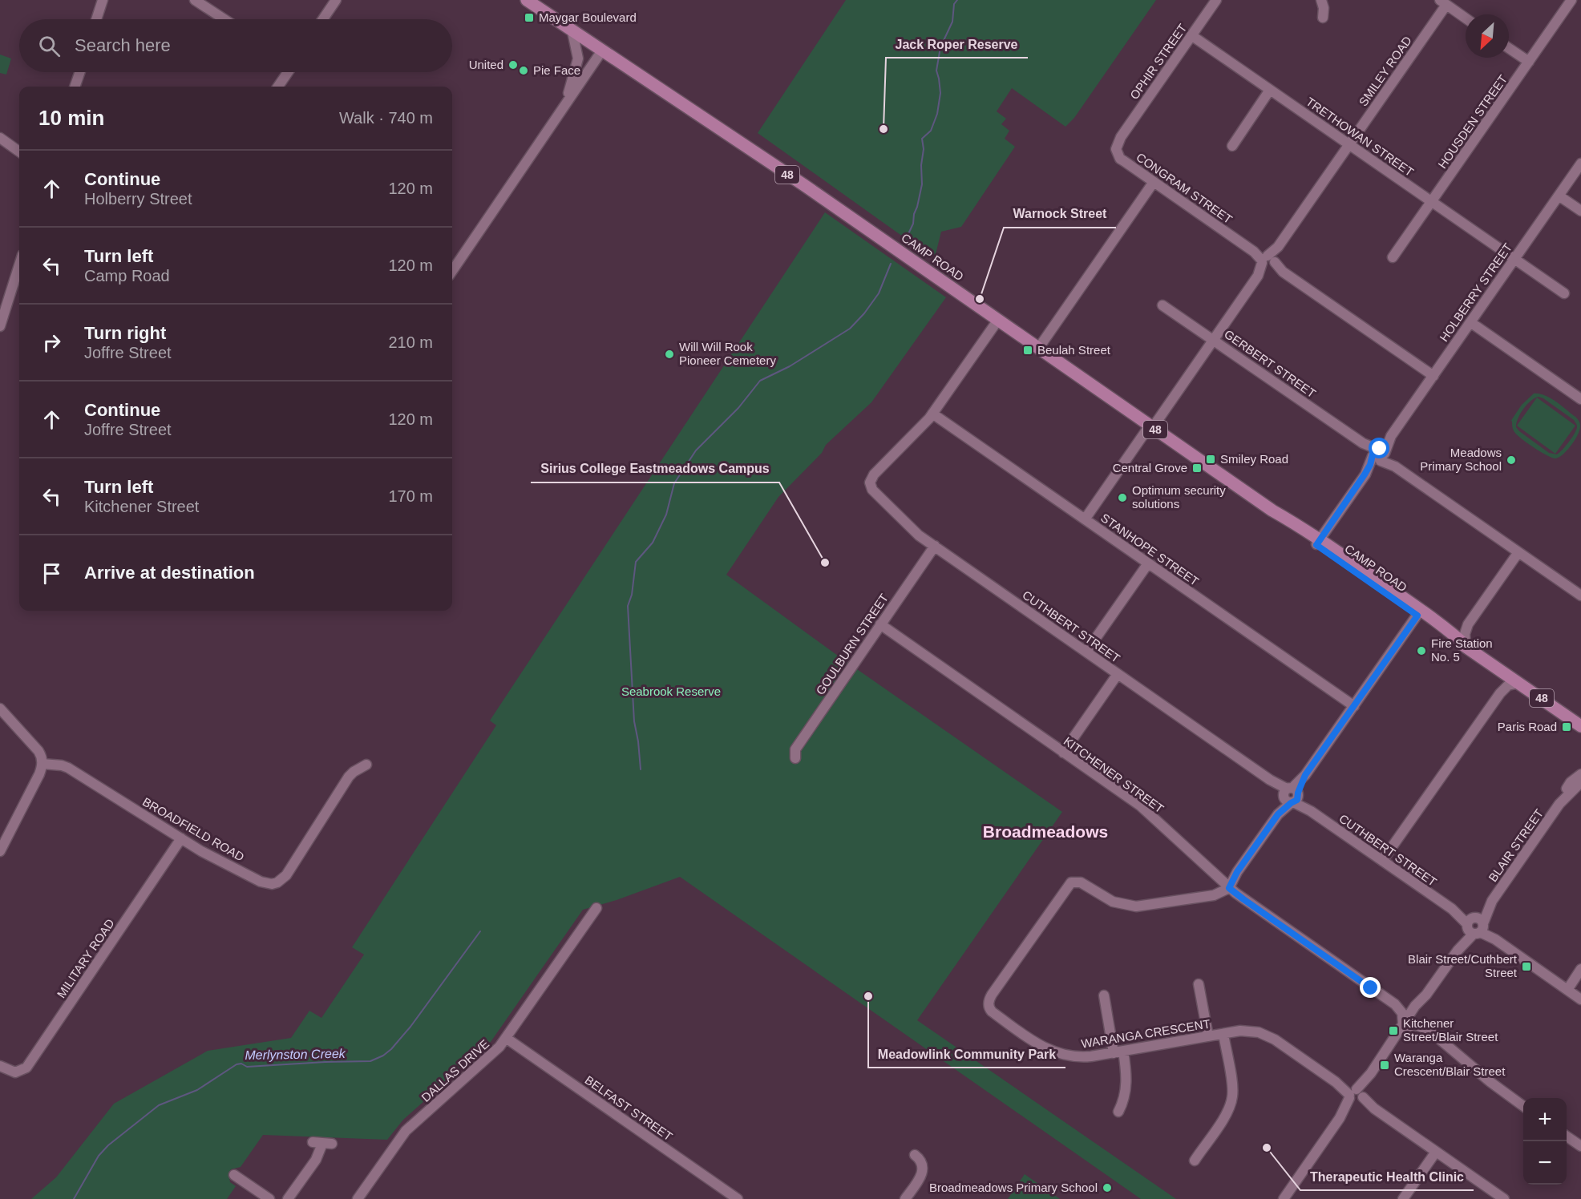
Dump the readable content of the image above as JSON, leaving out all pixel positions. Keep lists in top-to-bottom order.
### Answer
{
  "streets": {
    "main road": ["48", "CAMP ROAD"],
    "street": [
      "OPHIR STREET",
      "SMILEY ROAD",
      "HOUSDEN STREET",
      "TRETHOWAN STREET",
      "CONGRAM STREET",
      "HOLBERRY STREET",
      "GERBERT STREET",
      "STANHOPE STREET",
      "CUTHBERT STREET",
      "GOULBURN STREET",
      "KITCHENER STREET",
      "BROADFIELD ROAD",
      "BLAIR STREET",
      "MILITARY ROAD",
      "WARANGA CRESCENT",
      "DALLAS DRIVE",
      "BELFAST STREET"
    ]
  },
  "crossings": [
    ["OPHIR STREET", "TRETHOWAN STREET"],
    ["OPHIR STREET", "CONGRAM STREET"],
    ["SMILEY ROAD", "TRETHOWAN STREET"],
    ["SMILEY ROAD", "CONGRAM STREET"],
    ["SMILEY ROAD", "CAMP ROAD"],
    ["SMILEY ROAD", "GERBERT STREET"],
    ["HOUSDEN STREET", "TRETHOWAN STREET"],
    ["TRETHOWAN STREET", "HOLBERRY STREET"],
    ["CONGRAM STREET", "HOLBERRY STREET"],
    ["CAMP ROAD", "HOLBERRY STREET"],
    ["HOLBERRY STREET", "GERBERT STREET"],
    ["STANHOPE STREET", "CUTHBERT STREET"],
    ["CUTHBERT STREET", "GOULBURN STREET"],
    ["CUTHBERT STREET", "BLAIR STREET"],
    ["CUTHBERT STREET", "WARANGA CRESCENT"],
    ["GOULBURN STREET", "KITCHENER STREET"],
    ["KITCHENER STREET", "WARANGA CRESCENT"],
    ["BROADFIELD ROAD", "MILITARY ROAD"],
    ["BLAIR STREET", "WARANGA CRESCENT"],
    ["DALLAS DRIVE", "BELFAST STREET"]
  ],
  "districts": ["Broadmeadows"],
  "water": ["Merlynston Creek"],
  "parks": ["Seabrook Reserve"],
  "places": {
    "transit": [
      "Maygar Boulevard",
      "Beulah Street",
      "Smiley Road",
      "Central Grove",
      "Paris Road",
      "Blair Street/Cuthbert Street",
      "Kitchener Street/Blair Street",
      "Waranga Crescent/Blair Street"
    ],
    "other": [
      "United",
      "Pie Face",
      "Jack Roper Reserve",
      "Warnock Street",
      "Will Will Rook Pioneer Cemetery",
      "Meadows Primary School",
      "Optimum security solutions",
      "Sirius College Eastmeadows Campus",
      "Fire Station No. 5",
      "Meadowlink Community Park",
      "Therapeutic Health Clinic",
      "Broadmeadows Primary School"
    ]
  },
  "north": "bottom left",
  "page": {
    "search": "Search here",
    "heading": ["10 min", "Walk · 740 m"],
    "list": [
      ["Continue", "Holberry Street", "120 m"],
      ["Turn left", "Camp Road", "120 m"],
      ["Turn right", "Joffre Street", "210 m"],
      ["Continue", "Joffre Street", "120 m"],
      ["Turn left", "Kitchener Street", "170 m"],
      "Arrive at destination"
    ],
    "map_buttons": ["+", "−"]
  }
}
